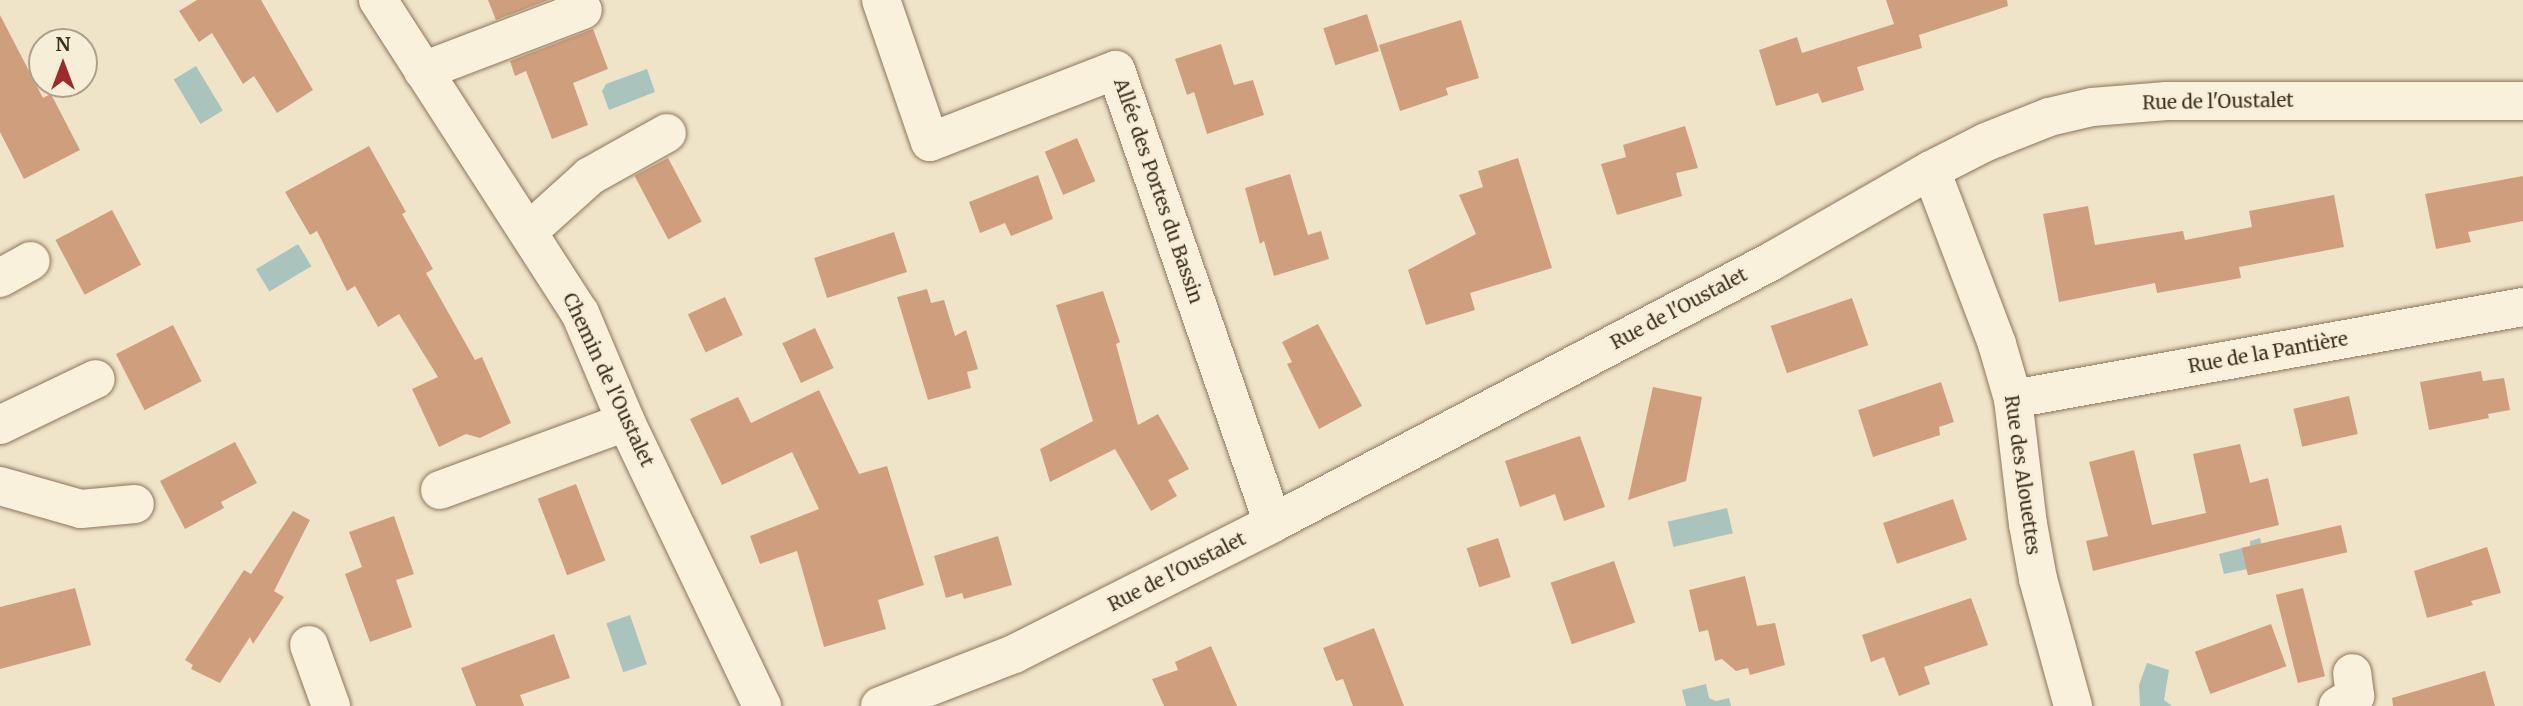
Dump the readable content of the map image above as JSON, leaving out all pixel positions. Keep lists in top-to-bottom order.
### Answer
{
  "streets": {
    "street": [
      "Rue de l'Oustalet",
      "Allée des Portes du Bassin",
      "Rue de la Pantière",
      "Chemin de l'Oustalet",
      "Rue des Alouettes"
    ]
  },
  "crossings": [
    ["Rue de l'Oustalet", "Allée des Portes du Bassin"],
    ["Rue de l'Oustalet", "Rue des Alouettes"],
    ["Rue de la Pantière", "Rue des Alouettes"]
  ],
  "north": "top"
}
